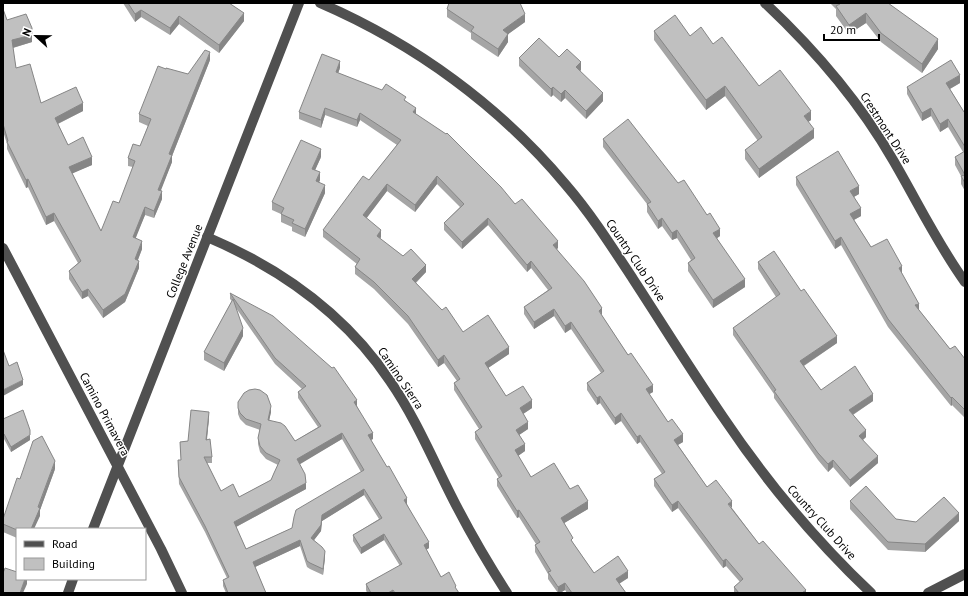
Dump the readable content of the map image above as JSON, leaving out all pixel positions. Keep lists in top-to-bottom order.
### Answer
{
  "streets": {
    "street": [
      "Crestmont Drive",
      "Country Club Drive",
      "College Avenue",
      "Camino Sierra",
      "Camino Primavera"
    ]
  },
  "crossings": [
    ["College Avenue", "Camino Sierra"],
    ["College Avenue", "Camino Primavera"]
  ],
  "legend": ["Road", "Building"],
  "scale_bar": "20 m",
  "north": "left"
}
